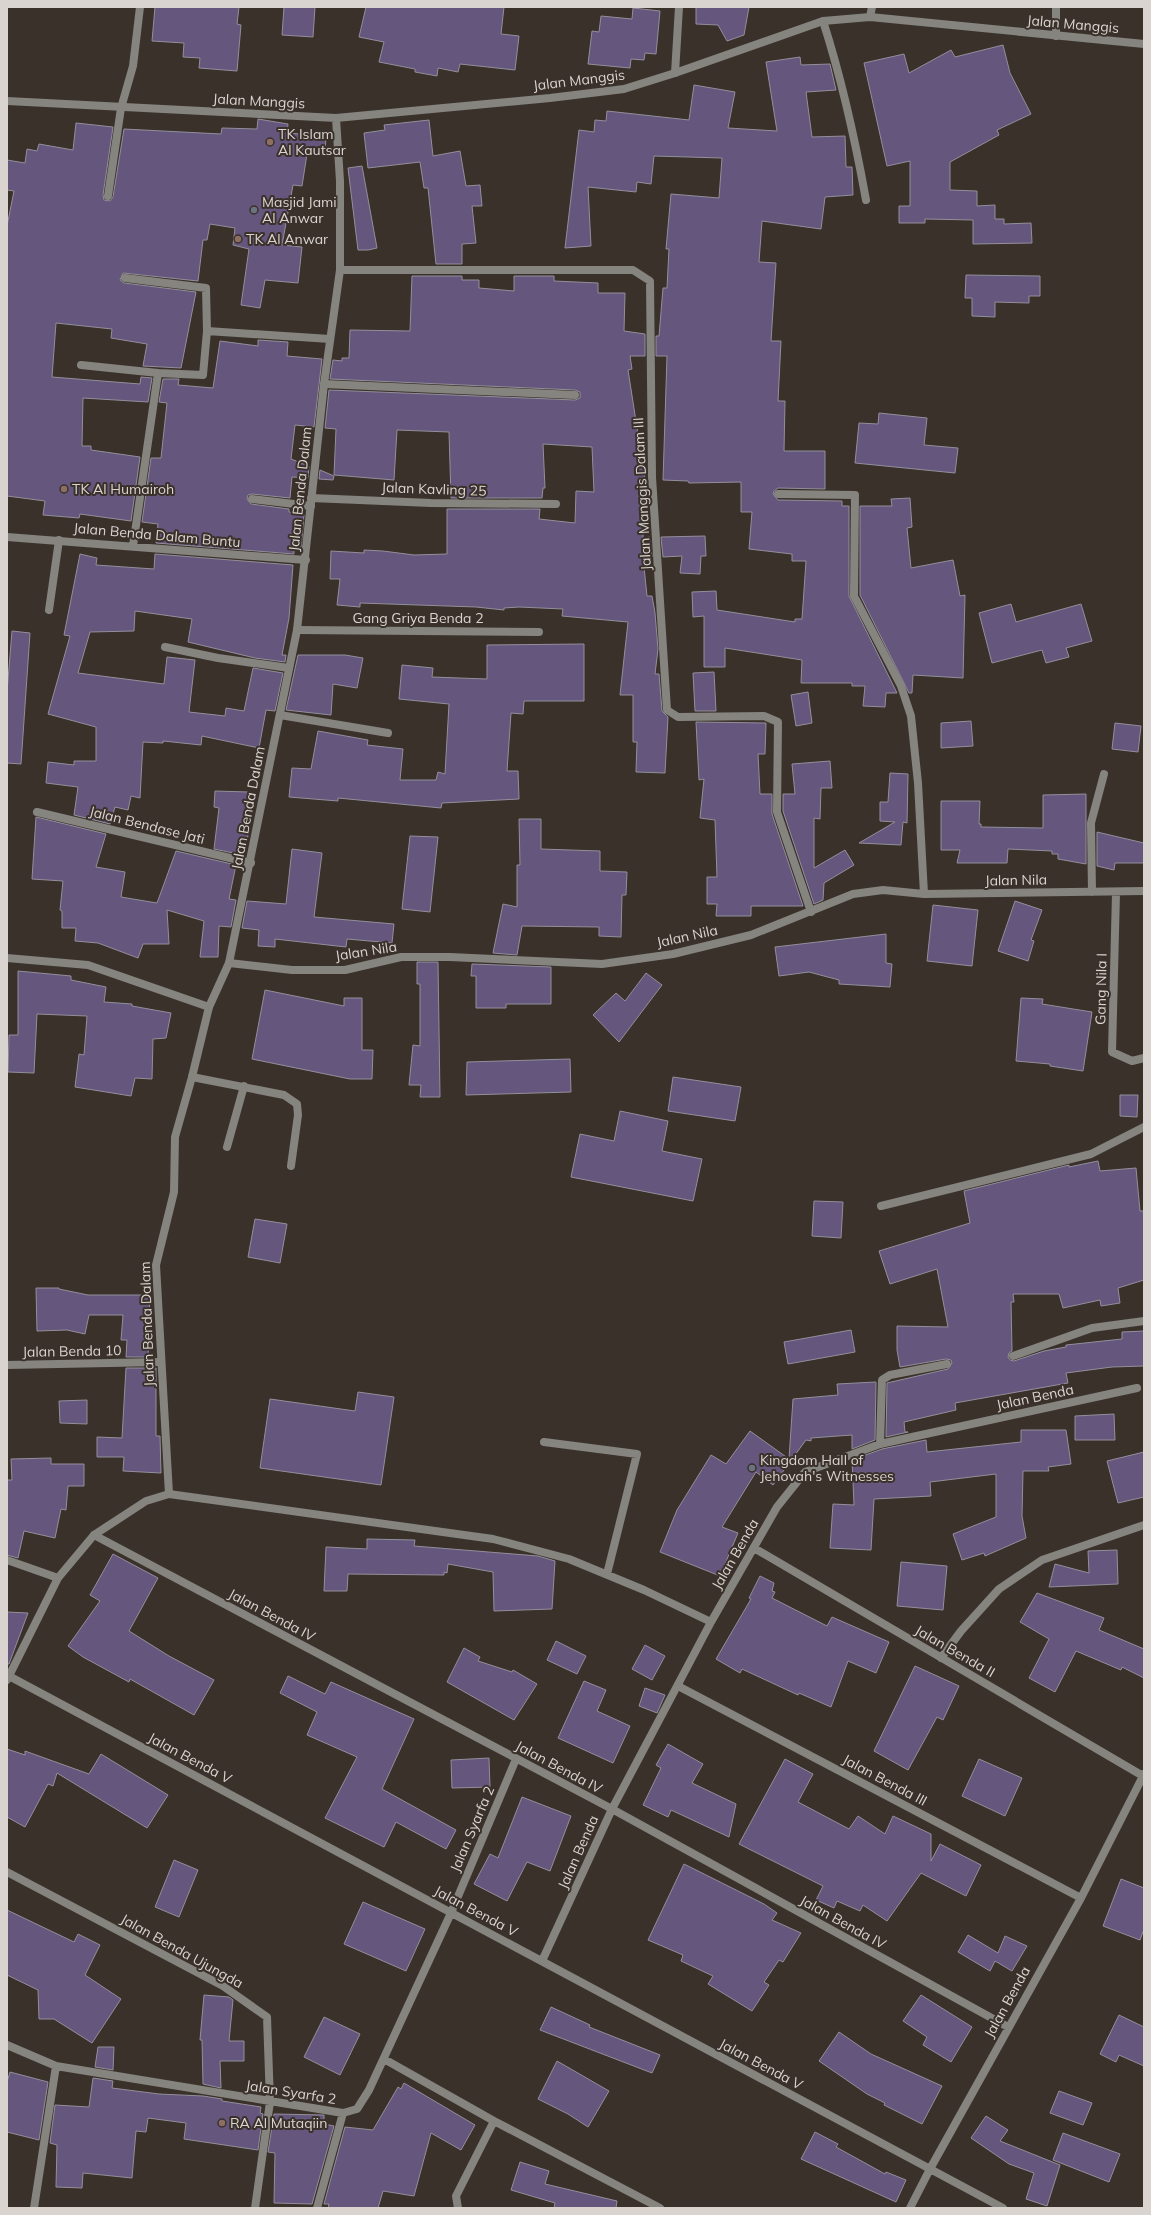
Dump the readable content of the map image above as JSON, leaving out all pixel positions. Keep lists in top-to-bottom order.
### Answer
{
  "streets": {
    "street": [
      "Jalan Manggis",
      "Jalan Benda Dalam",
      "Jalan Kavling 25",
      "Jalan Manggis Dalam III",
      "Jalan Benda Dalam Buntu",
      "Gang Griya Benda 2",
      "Jalan Bendase Jati",
      "Jalan Nila",
      "Gang Nila I",
      "Jalan Benda 10",
      "Jalan Benda",
      "Jalan Benda IV",
      "Jalan Benda II",
      "Jalan Benda V",
      "Jalan Benda III",
      "Jalan Syarfa 2",
      "Jalan Benda Ujungda"
    ]
  },
  "crossings": [
    ["Jalan Manggis", "Jalan Benda Dalam"],
    ["Jalan Benda Dalam", "Jalan Kavling 25"],
    ["Jalan Benda Dalam", "Jalan Manggis Dalam III"],
    ["Jalan Benda Dalam", "Jalan Benda Dalam Buntu"],
    ["Jalan Benda Dalam", "Gang Griya Benda 2"],
    ["Jalan Benda Dalam", "Jalan Bendase Jati"],
    ["Jalan Benda Dalam", "Jalan Nila"],
    ["Jalan Benda Dalam", "Jalan Benda 10"],
    ["Jalan Manggis Dalam III", "Jalan Nila"],
    ["Jalan Nila", "Gang Nila I"],
    ["Jalan Benda", "Jalan Benda IV"],
    ["Jalan Benda", "Jalan Benda II"],
    ["Jalan Benda", "Jalan Benda V"],
    ["Jalan Benda", "Jalan Benda III"],
    ["Jalan Benda IV", "Jalan Syarfa 2"],
    ["Jalan Benda V", "Jalan Syarfa 2"],
    ["Jalan Syarfa 2", "Jalan Benda Ujungda"]
  ],
  "places": [
    "TK Islam Al Kautsar",
    "Masjid Jami Al Anwar",
    "TK Al Anwar",
    "TK Al Humairoh",
    "Kingdom Hall of Jehovah's Witnesses",
    "RA Al Mutaqiin"
  ]
}
